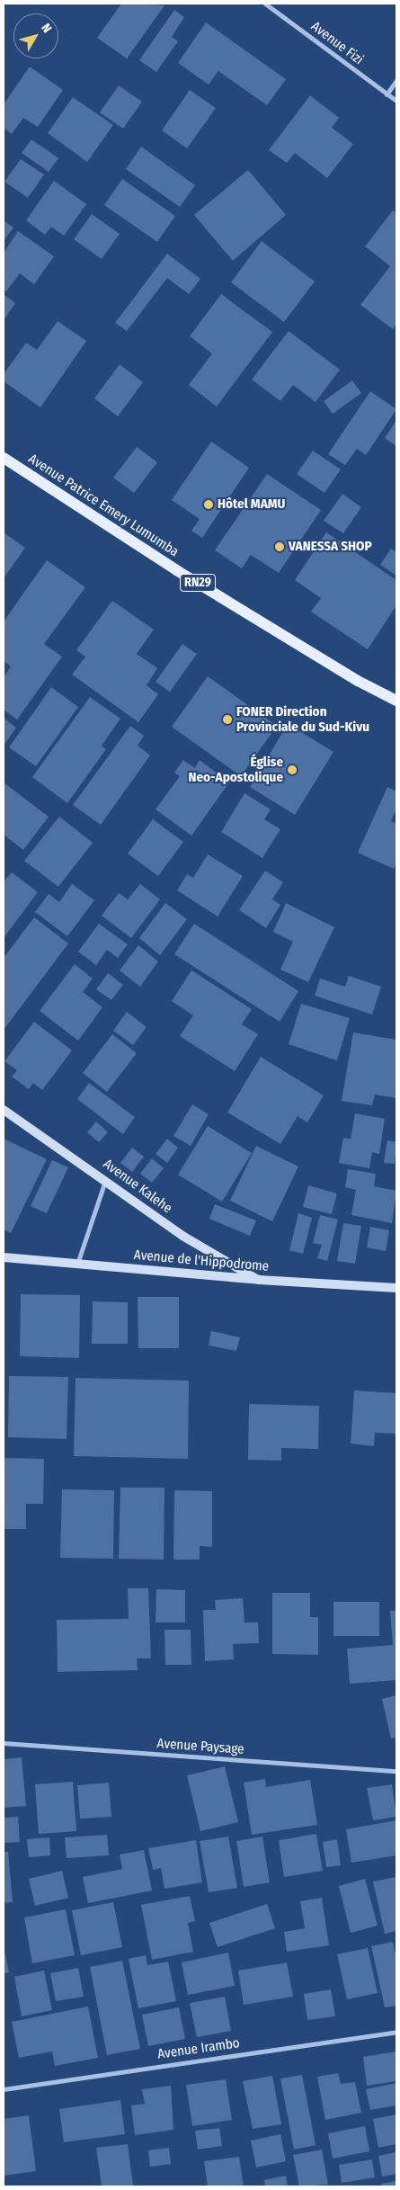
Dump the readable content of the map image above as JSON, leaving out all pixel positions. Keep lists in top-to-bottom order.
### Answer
{
  "streets": {
    "main road": ["Avenue Patrice Emery Lumumba", "RN29"],
    "street": [
      "Avenue Fizi",
      "Avenue Kalehe",
      "Avenue de l'Hippodrome",
      "Avenue Paysage",
      "Avenue Irambo"
    ]
  },
  "crossings": [
    ["Avenue Kalehe", "Avenue de l'Hippodrome"]
  ],
  "places": [
    "Hôtel MAMU",
    "VANESSA SHOP",
    "FONER Direction Provinciale du Sud-Kivu",
    "Église Neo-Apostolique"
  ],
  "north": "top right"
}
